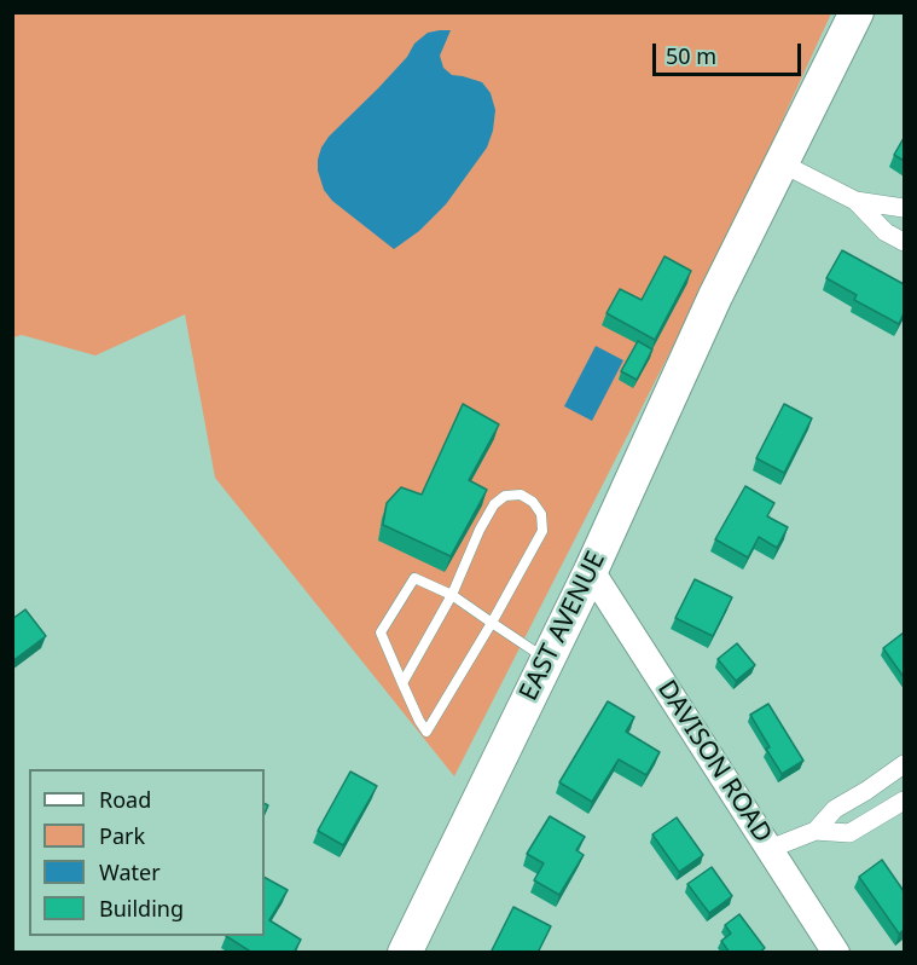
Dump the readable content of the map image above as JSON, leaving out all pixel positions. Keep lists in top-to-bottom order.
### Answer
{
  "streets": {
    "highway": ["EAST AVENUE"],
    "street": ["DAVISON ROAD"]
  },
  "crossings": [
    ["EAST AVENUE", "DAVISON ROAD"]
  ],
  "legend": [
    "Road",
    "Park",
    "Water",
    "Building"
  ],
  "scale_bar": "50 m"
}
